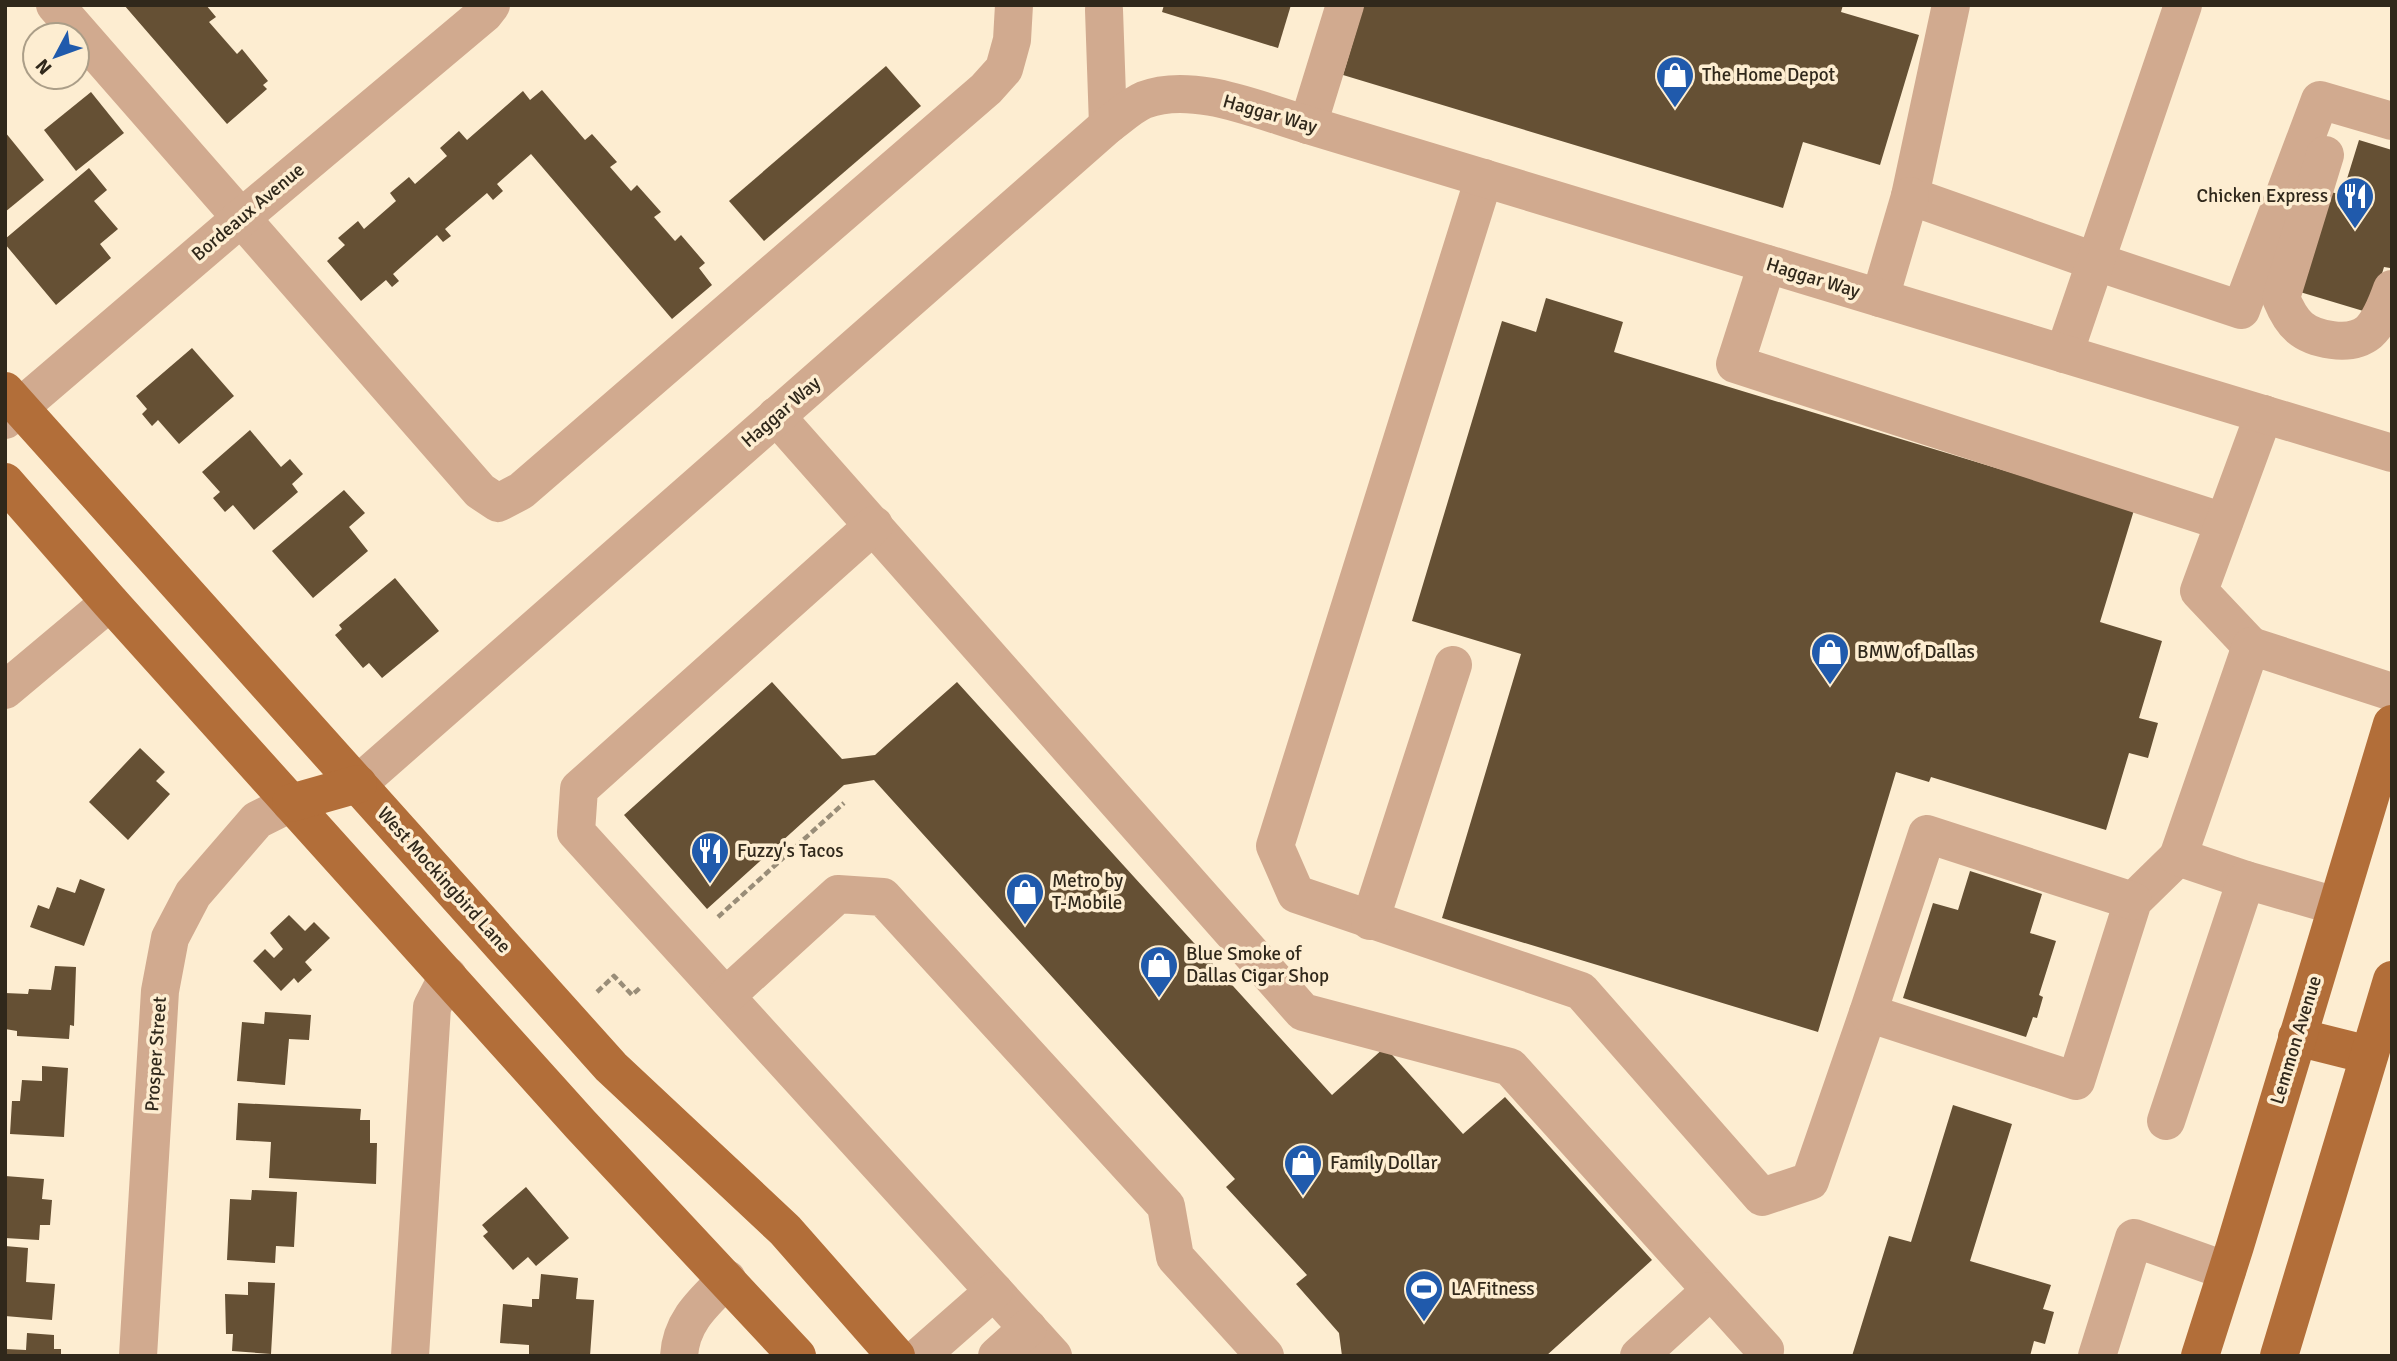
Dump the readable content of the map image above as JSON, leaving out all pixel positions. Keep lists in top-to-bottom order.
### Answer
{
  "streets": {
    "main road": ["West Mockingbird Lane", "Lemmon Avenue"],
    "street": ["Haggar Way", "Bordeaux Avenue", "Prosper Street"]
  },
  "crossings": [
    ["Haggar Way", "West Mockingbird Lane"],
    ["Bordeaux Avenue", "West Mockingbird Lane"]
  ],
  "places": {
    "shop": [
      "The Home Depot",
      "BMW of Dallas",
      "Metro by T-Mobile",
      "Blue Smoke of Dallas Cigar Shop",
      "Family Dollar"
    ],
    "restaurant": ["Chicken Express", "Fuzzy's Tacos"],
    "sports": ["LA Fitness"]
  },
  "north": "bottom left"
}
